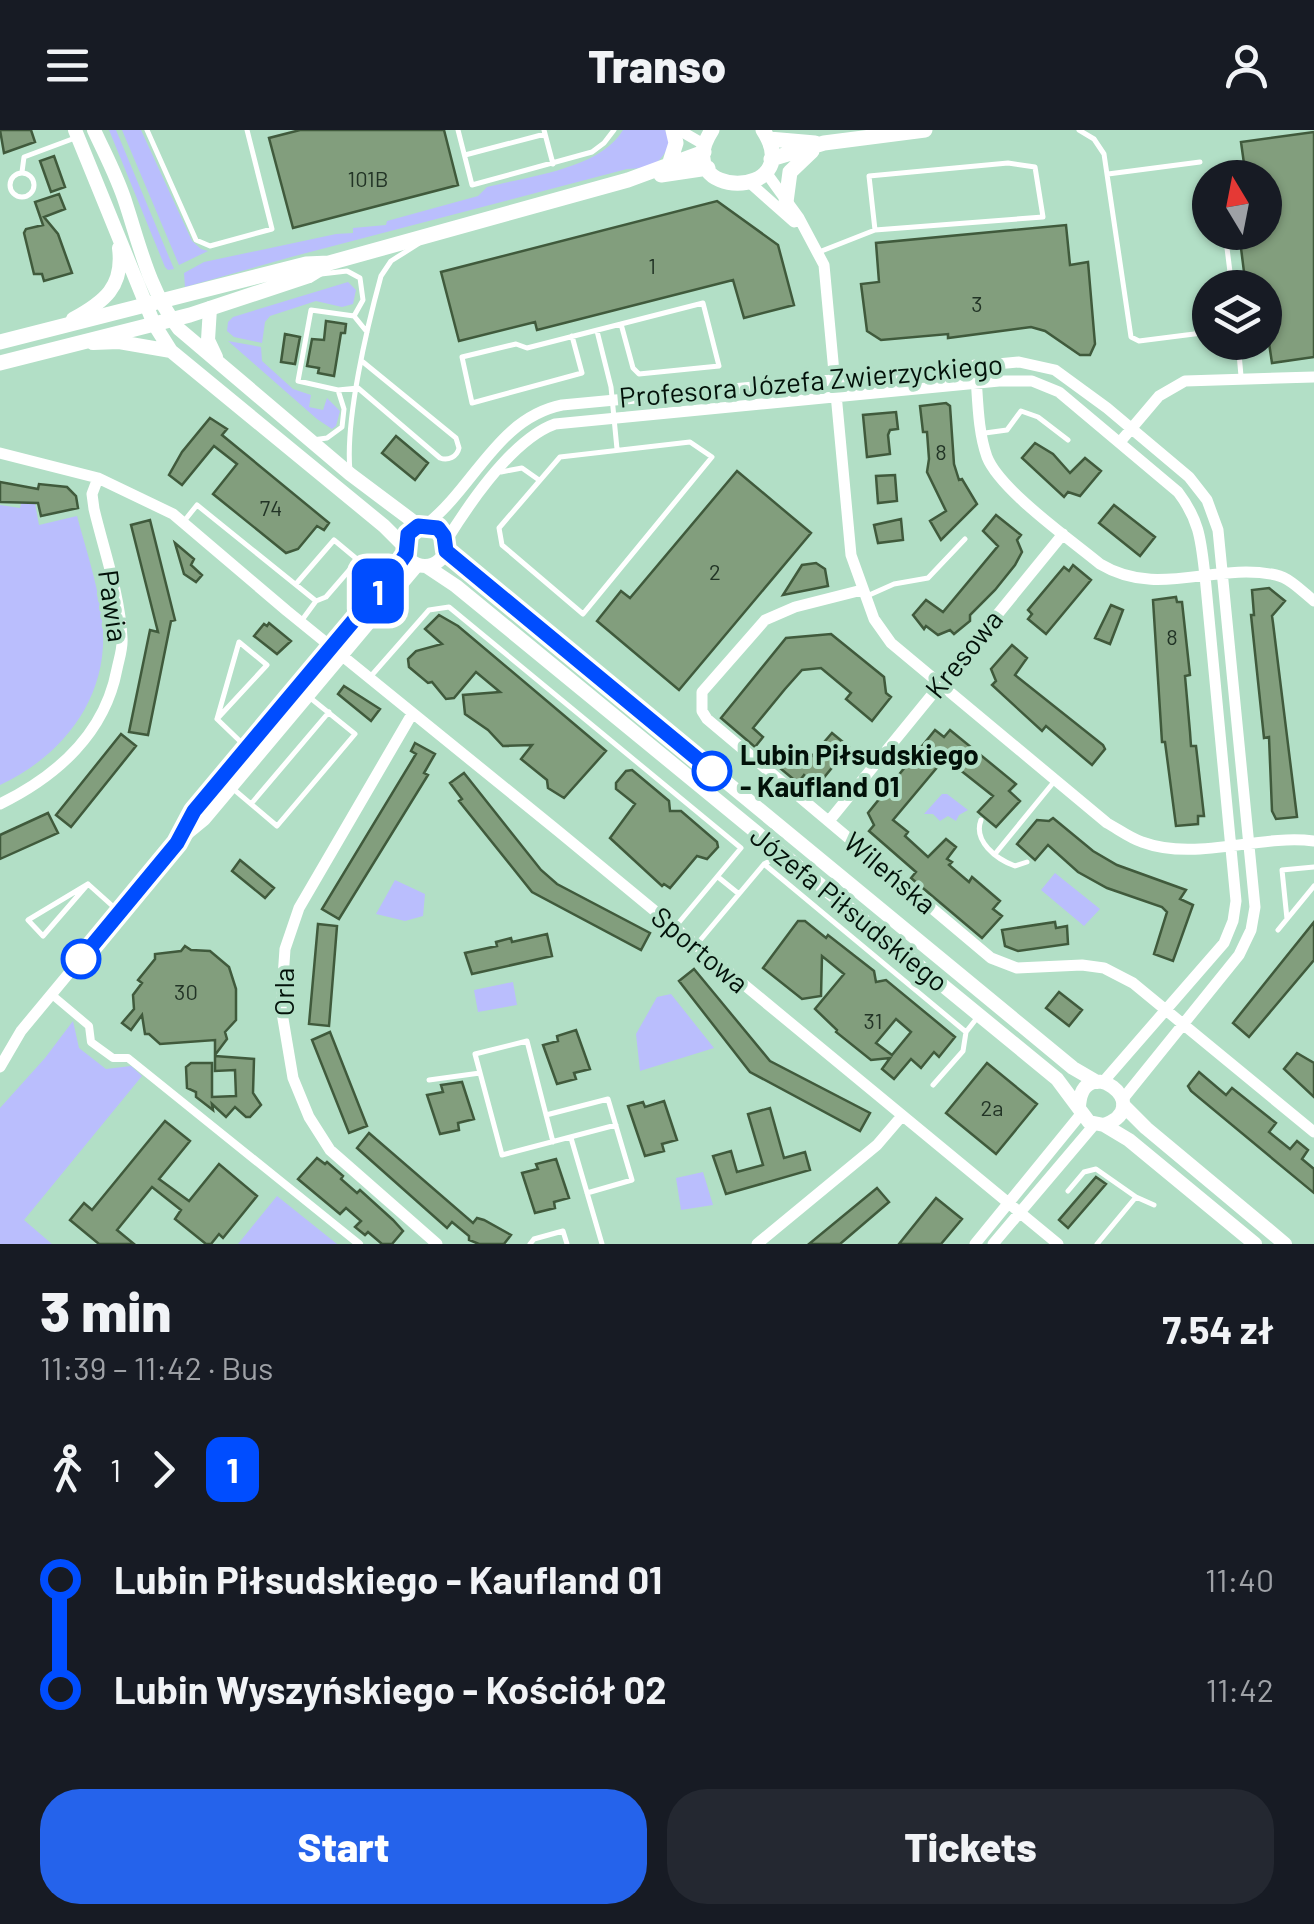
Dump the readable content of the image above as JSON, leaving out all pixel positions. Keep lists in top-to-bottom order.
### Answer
{
  "streets": {
    "street": [
      "Profesora Józefa Zwierzyckiego",
      "Pawia",
      "Kresowa",
      "Wileńska",
      "Józefa Piłsudskiego",
      "Sportowa",
      "Orla"
    ]
  },
  "crossings": [
    ["Profesora Józefa Zwierzyckiego", "Wileńska"],
    ["Profesora Józefa Zwierzyckiego", "Józefa Piłsudskiego"],
    ["Kresowa", "Wileńska"],
    ["Sportowa", "Orla"]
  ],
  "places": ["Lubin Piłsudskiego - Kaufland 01"],
  "lines": ["bus line 1"],
  "house_numbers": [
    "101B",
    "1",
    "3",
    "8",
    "74",
    "2",
    "8",
    "30",
    "31",
    "2a"
  ],
  "north": "top",
  "page": {
    "header": "Transo",
    "on_map": "1",
    "heading": ["3 min", "11:39 – 11:42 · Bus", "7.54 zł"],
    "legs": ["1", "1"],
    "list": [
      {
        "name": "Lubin Piłsudskiego - Kaufland 01",
        "value": "11:40"
      },
      {
        "name": "Lubin Wyszyńskiego - Kościół 02",
        "value": "11:42"
      }
    ],
    "buttons": ["Start", "Tickets"]
  }
}
